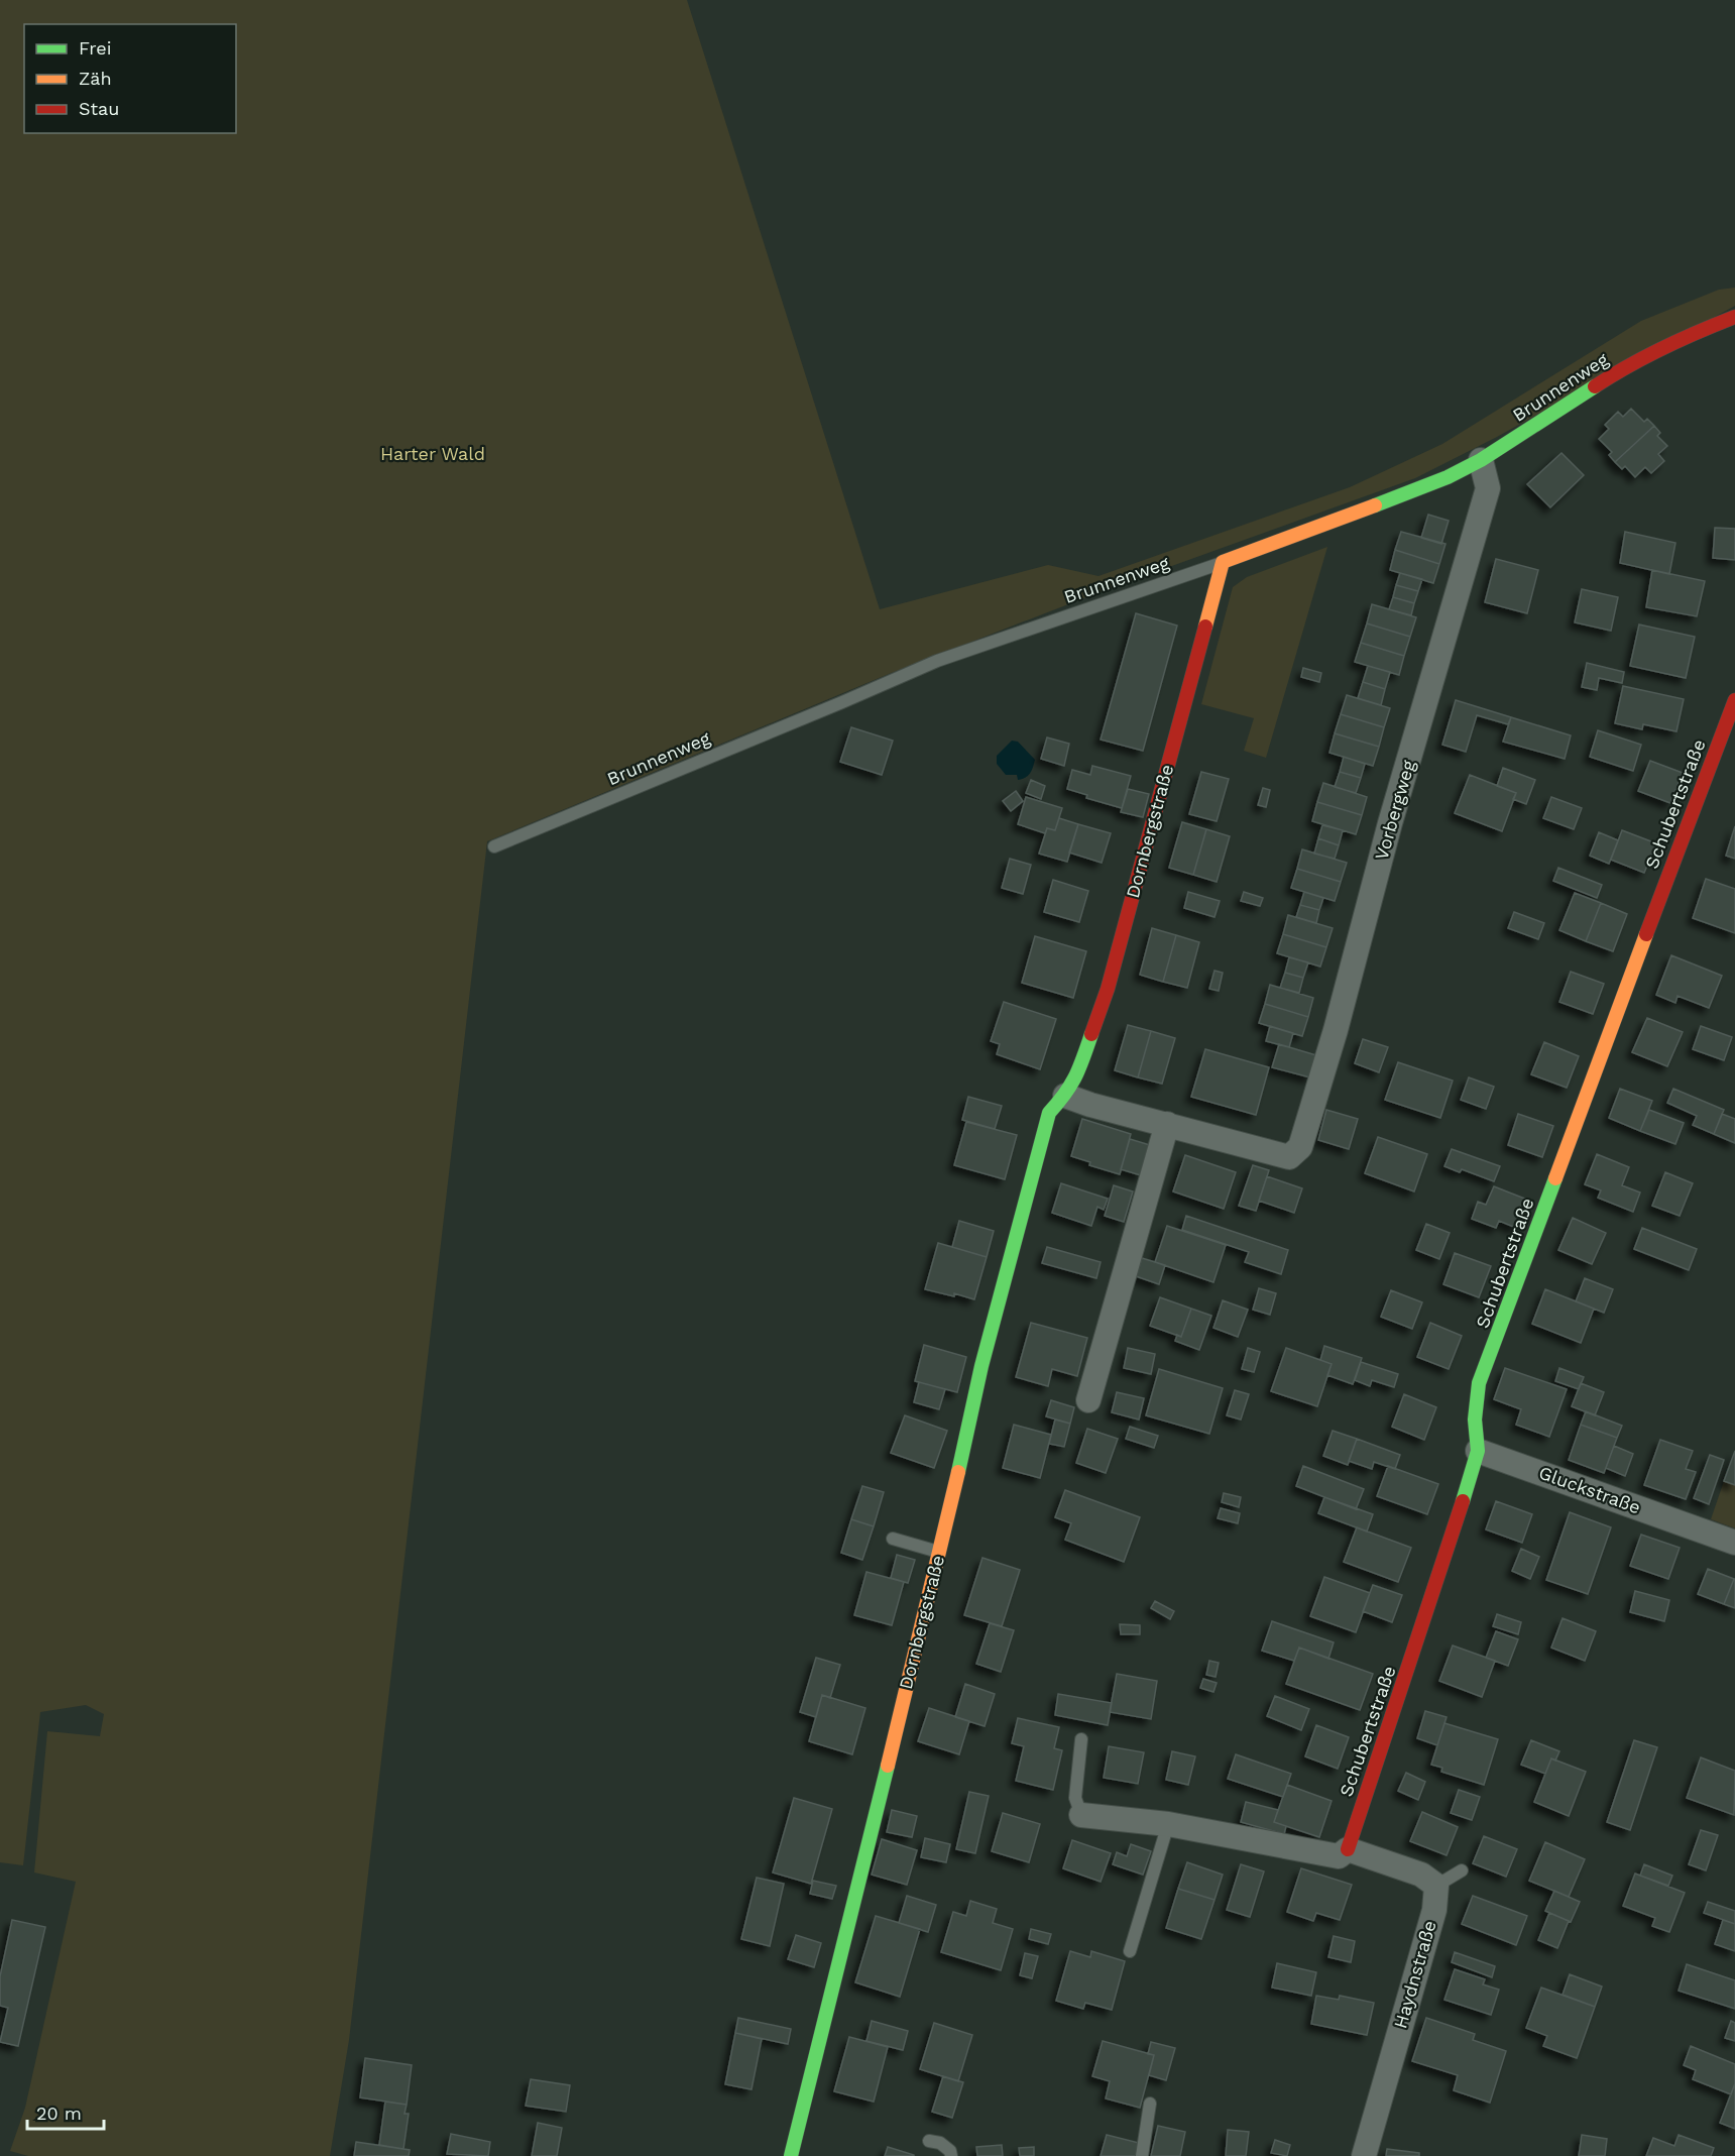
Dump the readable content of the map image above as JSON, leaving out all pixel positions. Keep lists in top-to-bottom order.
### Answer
{
  "streets": {
    "street": [
      "Brunnenweg",
      "Schubertstraße",
      "Vorbergweg",
      "Dornbergstraße",
      "Gluckstraße",
      "Haydnstraße"
    ]
  },
  "crossings": [
    ["Brunnenweg", "Vorbergweg"],
    ["Brunnenweg", "Dornbergstraße"],
    ["Schubertstraße", "Gluckstraße"]
  ],
  "parks": ["Harter Wald"],
  "legend": ["Frei", "Zäh", "Stau"],
  "scale_bar": "20 m"
}
